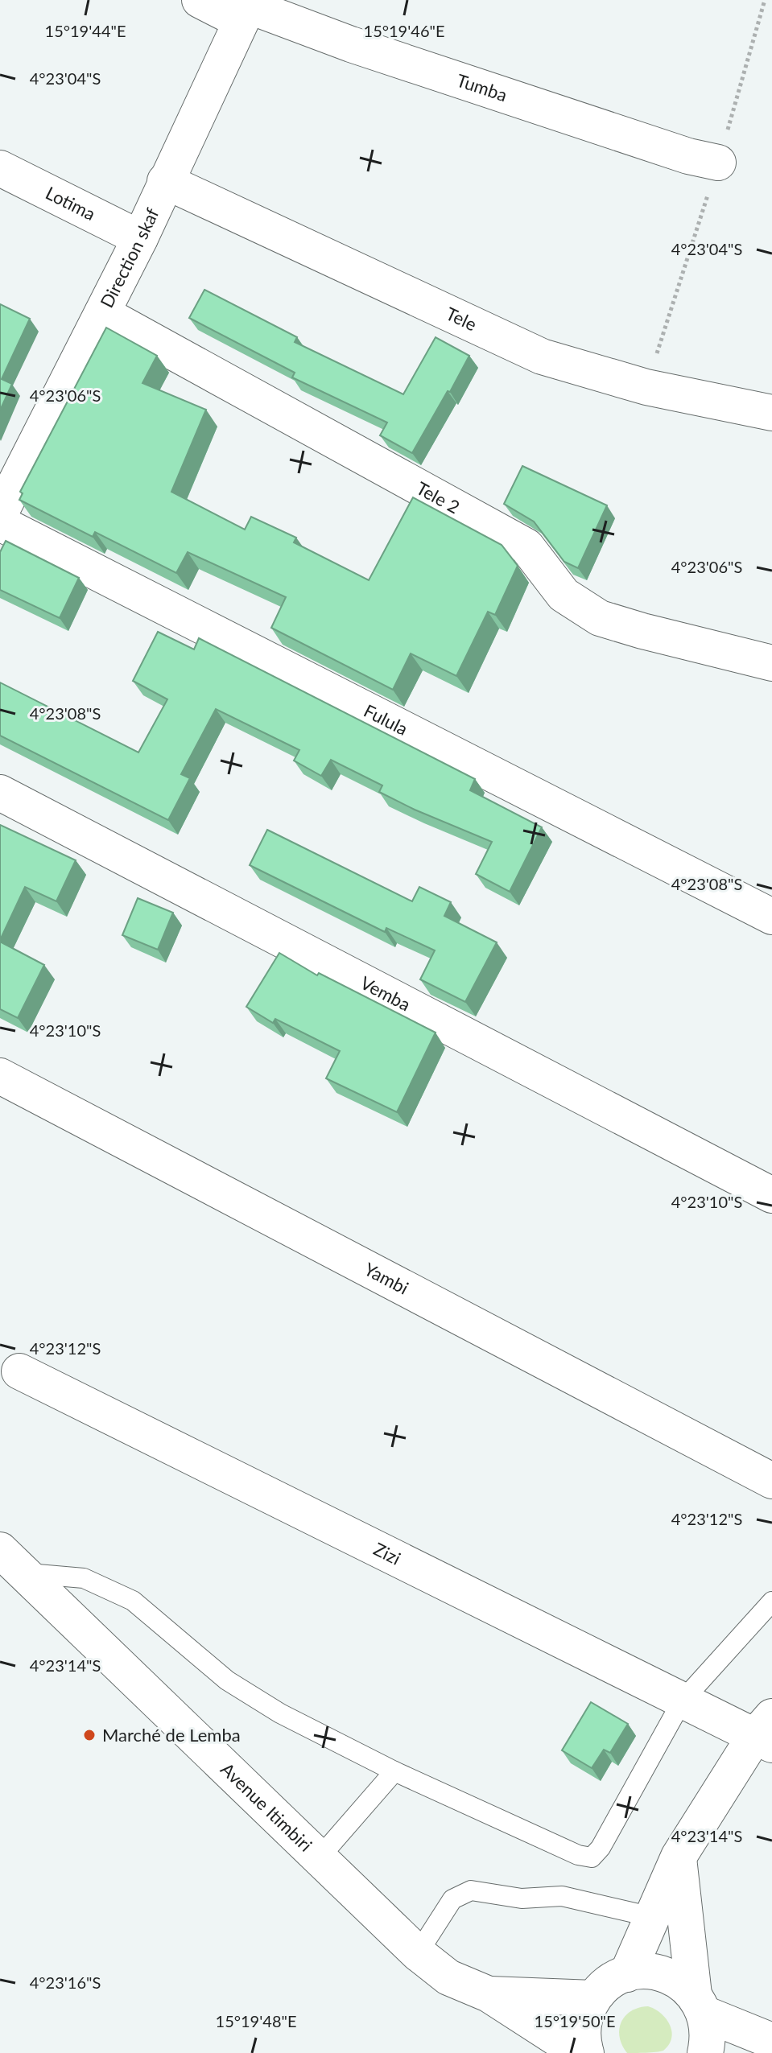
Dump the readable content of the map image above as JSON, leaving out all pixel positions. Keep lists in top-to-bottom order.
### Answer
{
  "streets": {
    "street": [
      "Tumba",
      "Lotima",
      "Direction skaf",
      "Tele",
      "Tele 2",
      "Fulula",
      "Vemba",
      "Yambi",
      "Zizi",
      "Avenue Itimbiri"
    ]
  },
  "crossings": [
    ["Tumba", "Direction skaf"],
    ["Lotima", "Direction skaf"],
    ["Direction skaf", "Tele"],
    ["Direction skaf", "Tele 2"]
  ],
  "places": ["Marché de Lemba"],
  "coordinates": [
    "15°19'44\"E",
    "15°19'46\"E",
    "4°23'04\"S",
    "4°23'06\"S",
    "4°23'08\"S",
    "4°23'10\"S",
    "4°23'12\"S",
    "4°23'14\"S",
    "4°23'16\"S",
    "15°19'48\"E",
    "15°19'50\"E"
  ]
}
